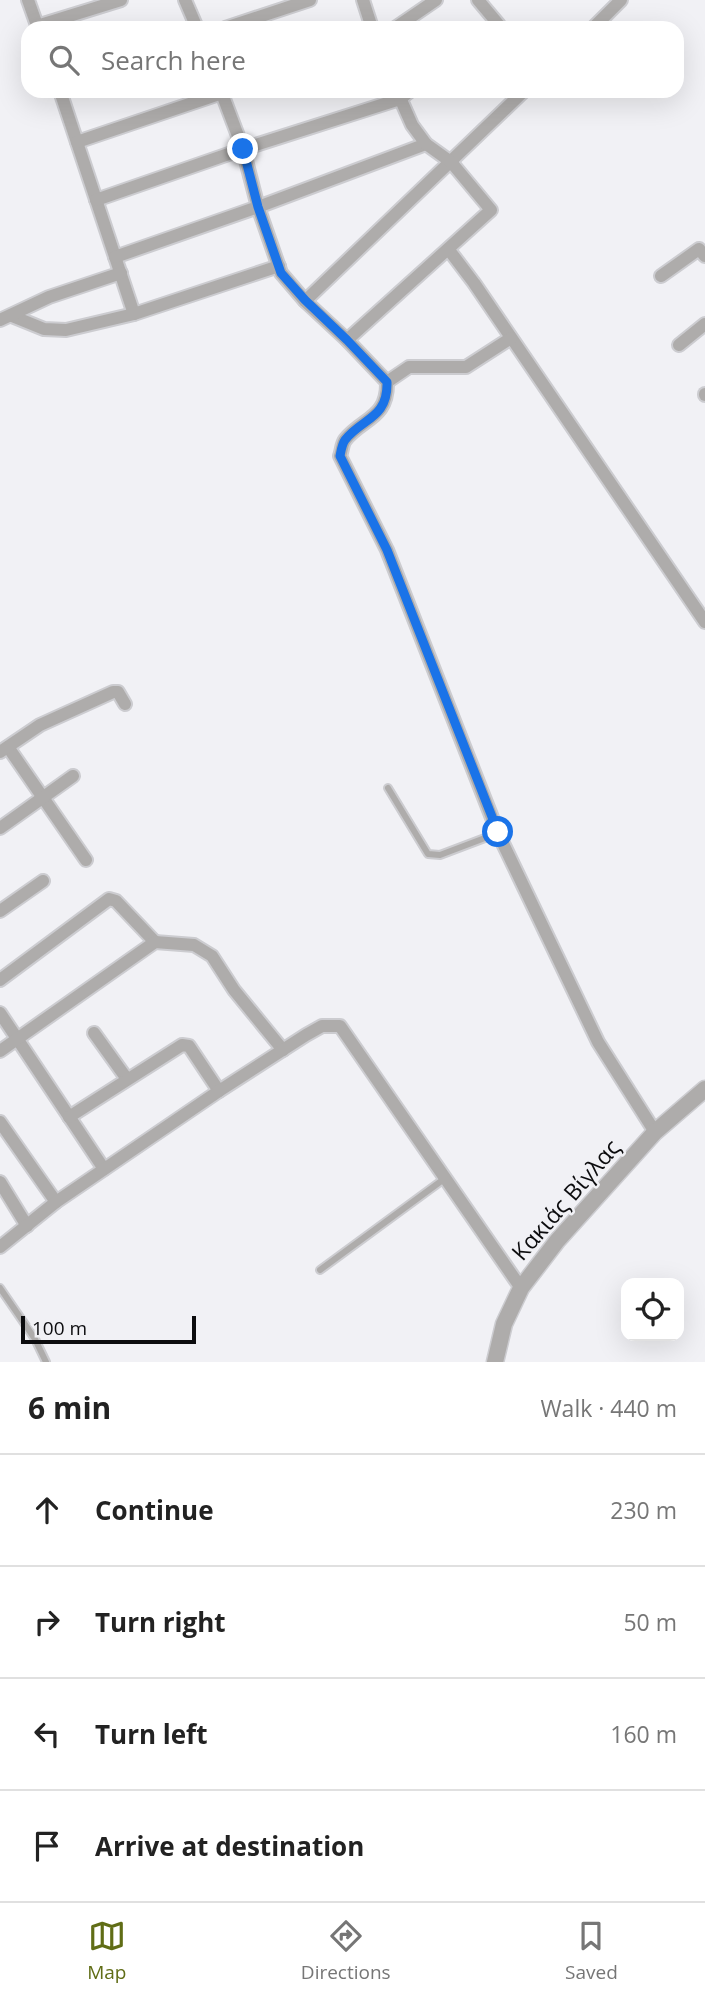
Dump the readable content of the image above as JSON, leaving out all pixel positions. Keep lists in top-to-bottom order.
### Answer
{
  "streets": {
    "street": ["Κακιάς Βίγλας"]
  },
  "scale_bar": "100 m",
  "page": {
    "search": "Search here",
    "scale": "100 m",
    "heading": ["6 min", "Walk · 440 m"],
    "list": [
      ["Continue", "230 m"],
      ["Turn right", "50 m"],
      ["Turn left", "160 m"],
      "Arrive at destination"
    ],
    "nav": ["Map", "Directions", "Saved"]
  }
}
